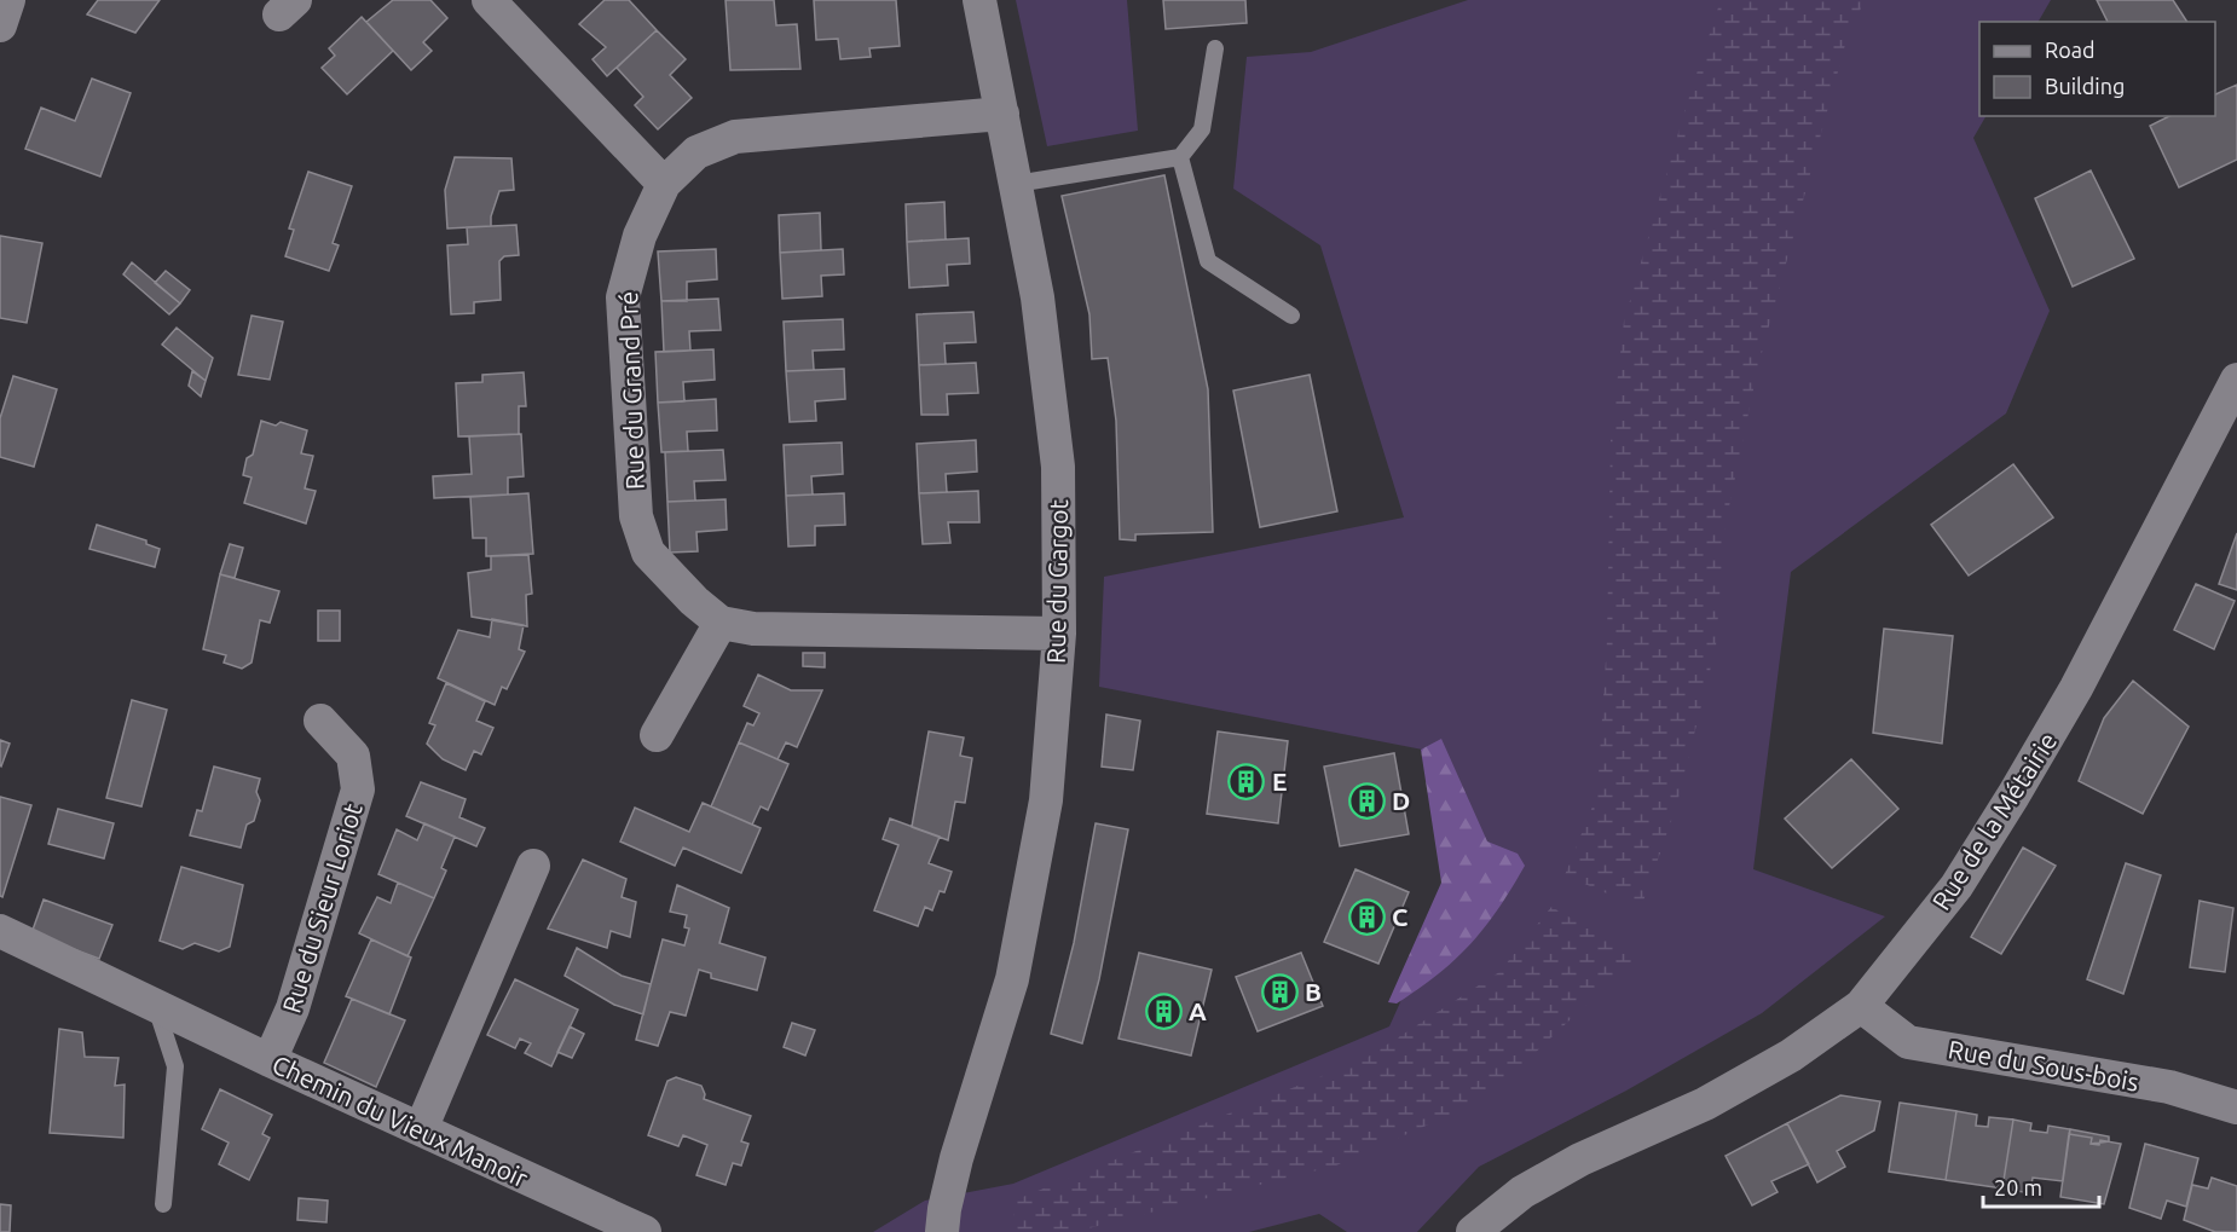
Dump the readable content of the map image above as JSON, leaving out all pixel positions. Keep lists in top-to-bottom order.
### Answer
{
  "streets": {
    "street": [
      "Rue du Grand Pré",
      "Rue du Gargot",
      "Rue de la Métairie",
      "Rue du Sieur Loriot",
      "Rue du Sous-bois",
      "Chemin du Vieux Manoir"
    ]
  },
  "crossings": [
    ["Rue du Grand Pré", "Rue du Gargot"],
    ["Rue de la Métairie", "Rue du Sous-bois"],
    ["Rue du Sieur Loriot", "Chemin du Vieux Manoir"]
  ],
  "places": {
    "building": [
      "E",
      "D",
      "C",
      "B",
      "A"
    ]
  },
  "legend": ["Road", "Building"],
  "scale_bar": "20 m"
}
